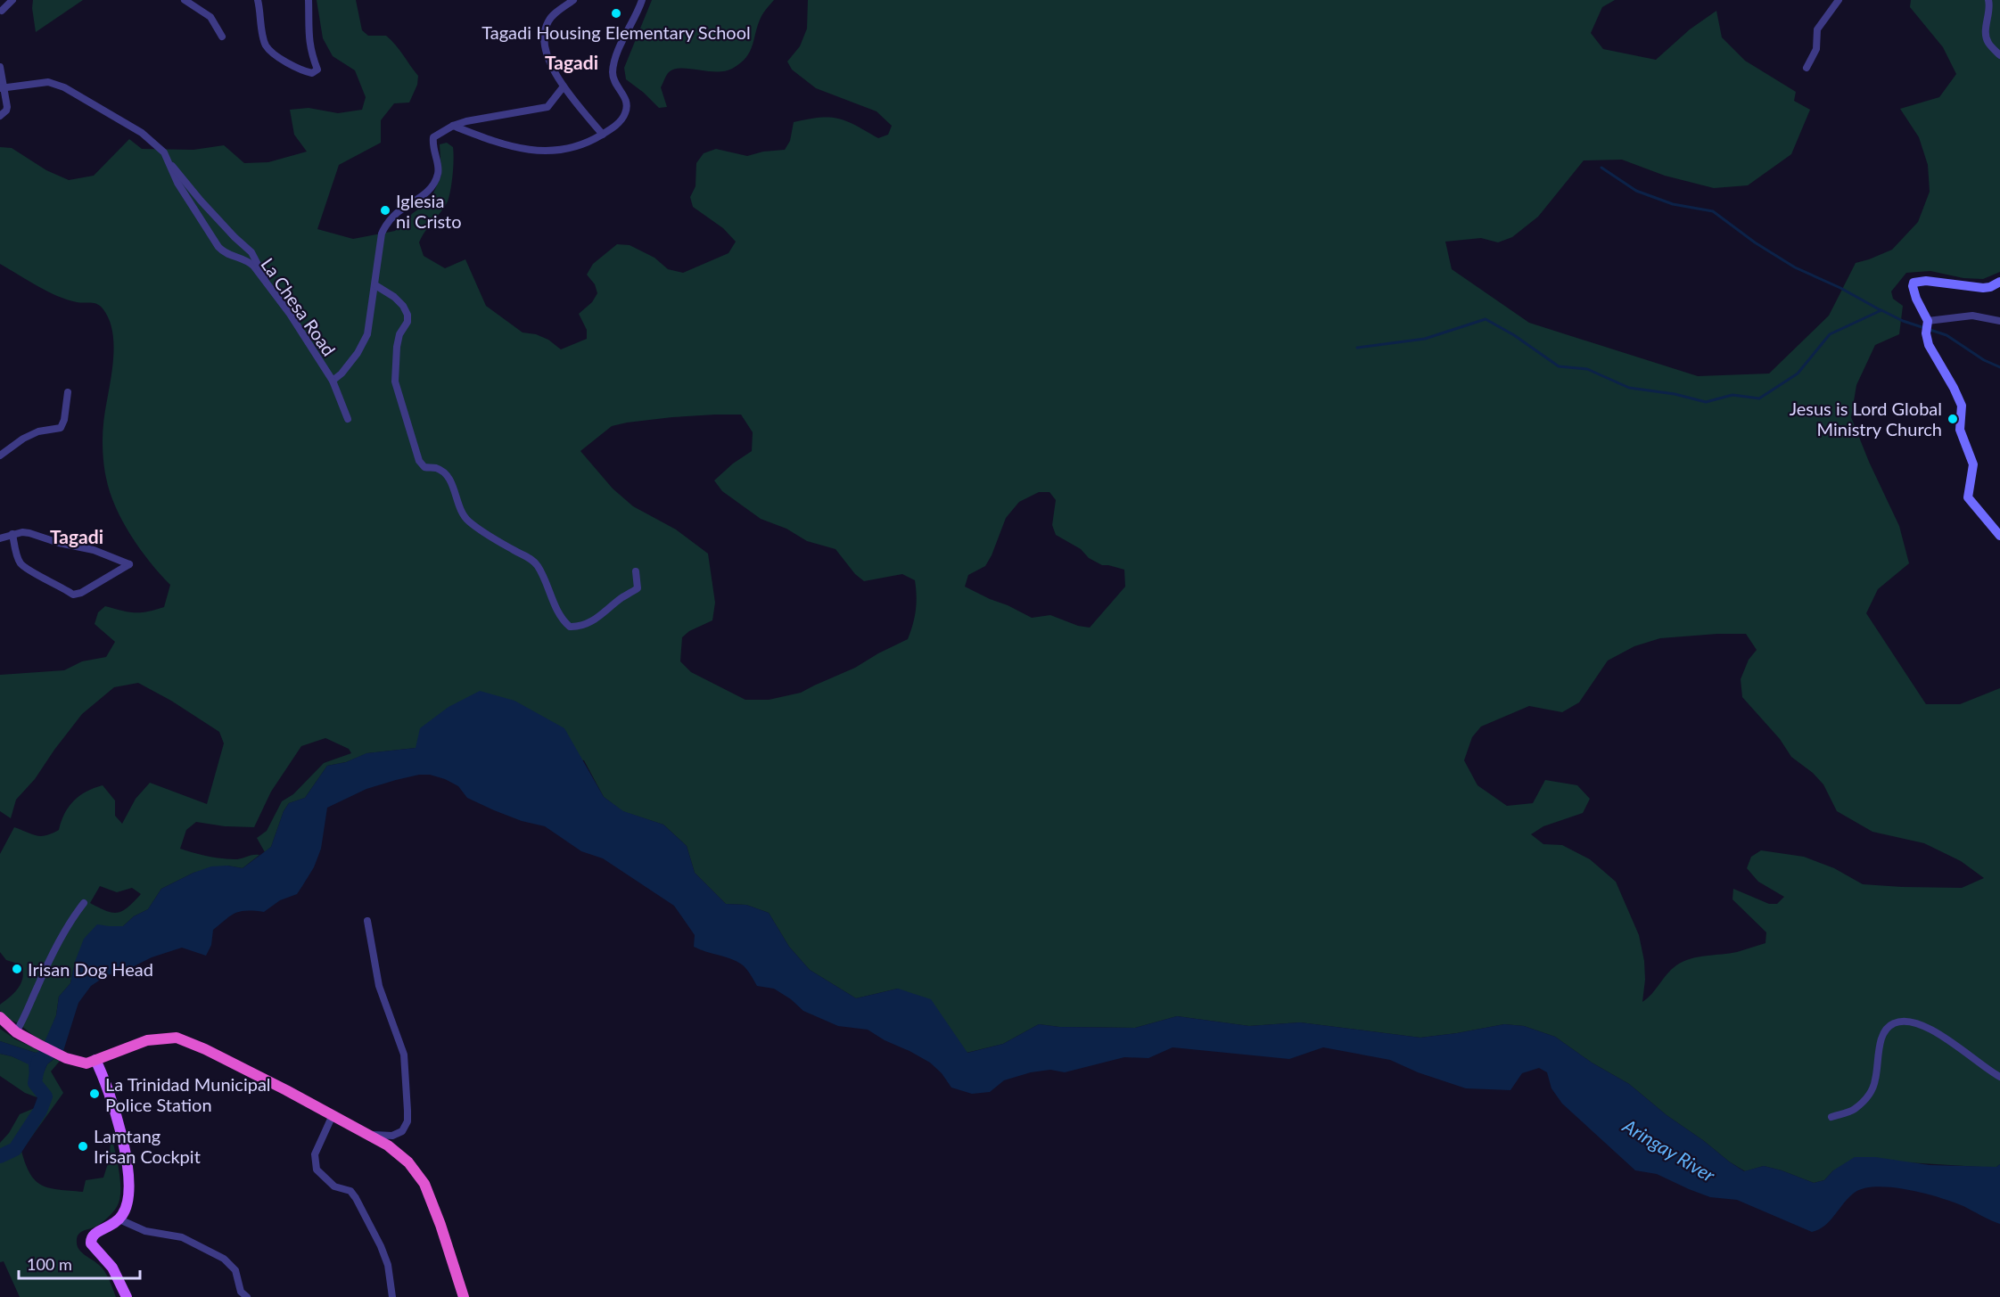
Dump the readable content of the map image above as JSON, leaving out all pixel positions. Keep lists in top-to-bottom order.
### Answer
{
  "streets": {
    "street": ["La Chesa Road"]
  },
  "districts": ["Tagadi", "Tagadi"],
  "water": ["Aringay River"],
  "places": [
    "Tagadi Housing Elementary School",
    "Iglesia ni Cristo",
    "Jesus is Lord Global Ministry Church",
    "Irisan Dog Head",
    "La Trinidad Municipal Police Station",
    "Lamtang Irisan Cockpit"
  ],
  "scale_bar": "100 m"
}
